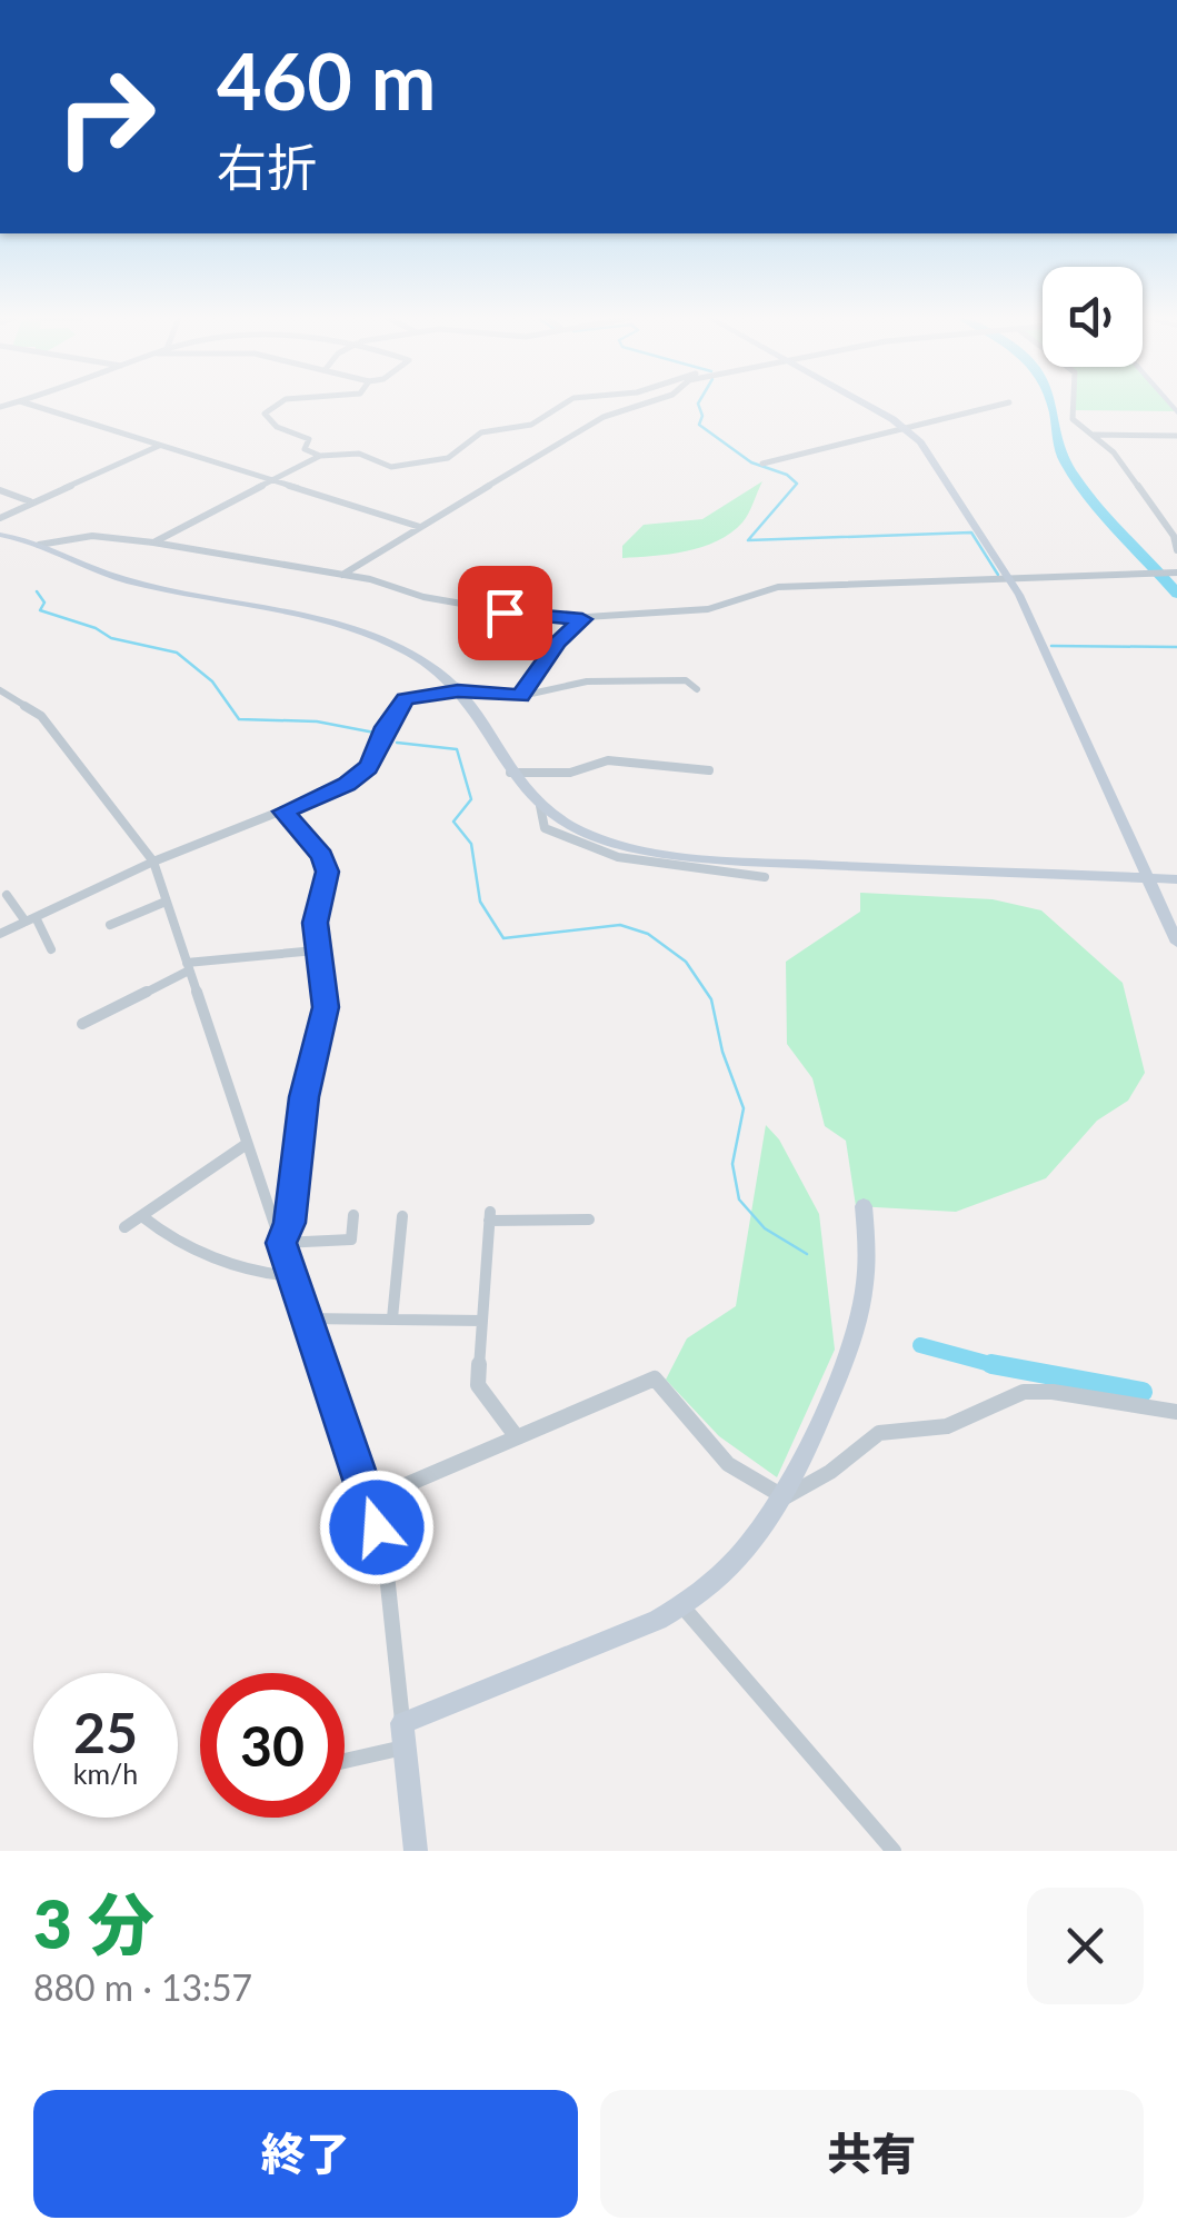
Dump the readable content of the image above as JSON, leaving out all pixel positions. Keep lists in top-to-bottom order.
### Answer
{
  "page": {
    "turn": ["460 m", "右折"],
    "speed": "25 km/h",
    "limit": "30",
    "heading": ["3 分", "880 m · 13:57"],
    "buttons": ["終了", "共有"]
  }
}
